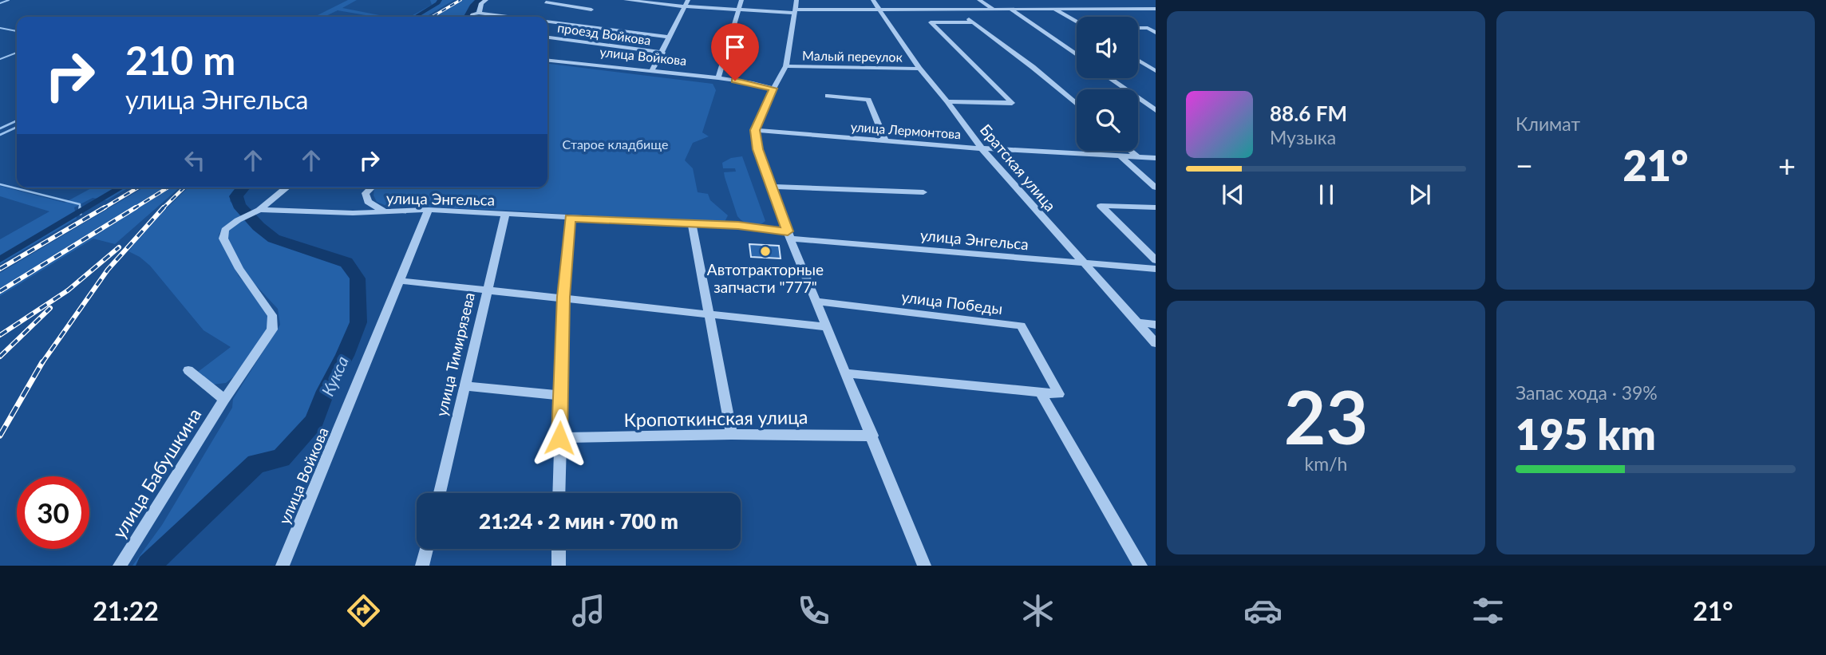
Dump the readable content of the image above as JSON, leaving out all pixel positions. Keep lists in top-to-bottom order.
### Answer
{
  "streets": {
    "street": [
      "проезд Войкова",
      "улица Войкова",
      "Малый переулок",
      "улица Лермонтова",
      "Братская улица",
      "улица Энгельса",
      "улица Победы",
      "улица Тимирязева",
      "Кропоткинская улица",
      "улица Бабушкина"
    ]
  },
  "crossings": [
    ["улица Войкова", "улица Энгельса"],
    ["Малый переулок", "Братская улица"],
    ["улица Лермонтова", "Братская улица"],
    ["Братская улица", "улица Энгельса"],
    ["улица Энгельса", "улица Тимирязева"],
    ["улица Энгельса", "улица Бабушкина"]
  ],
  "water": ["Кукса"],
  "parks": ["Старое кладбище"],
  "places": ["Автотракторные запчасти \"777\""],
  "page": {
    "tile": [
      "Климат",
      ["23", "km/h"],
      ["Запас хода · 39%", "195 km"]
    ],
    "turn": ["210 m", "улица Энгельса"],
    "song": ["88.6 FM", "Музыка"],
    "heat": ["−", "21°", "+"],
    "limit": "30",
    "trip": "21:24 · 2 мин · 700 m",
    "tabs": ["21:22", "21°"]
  }
}
